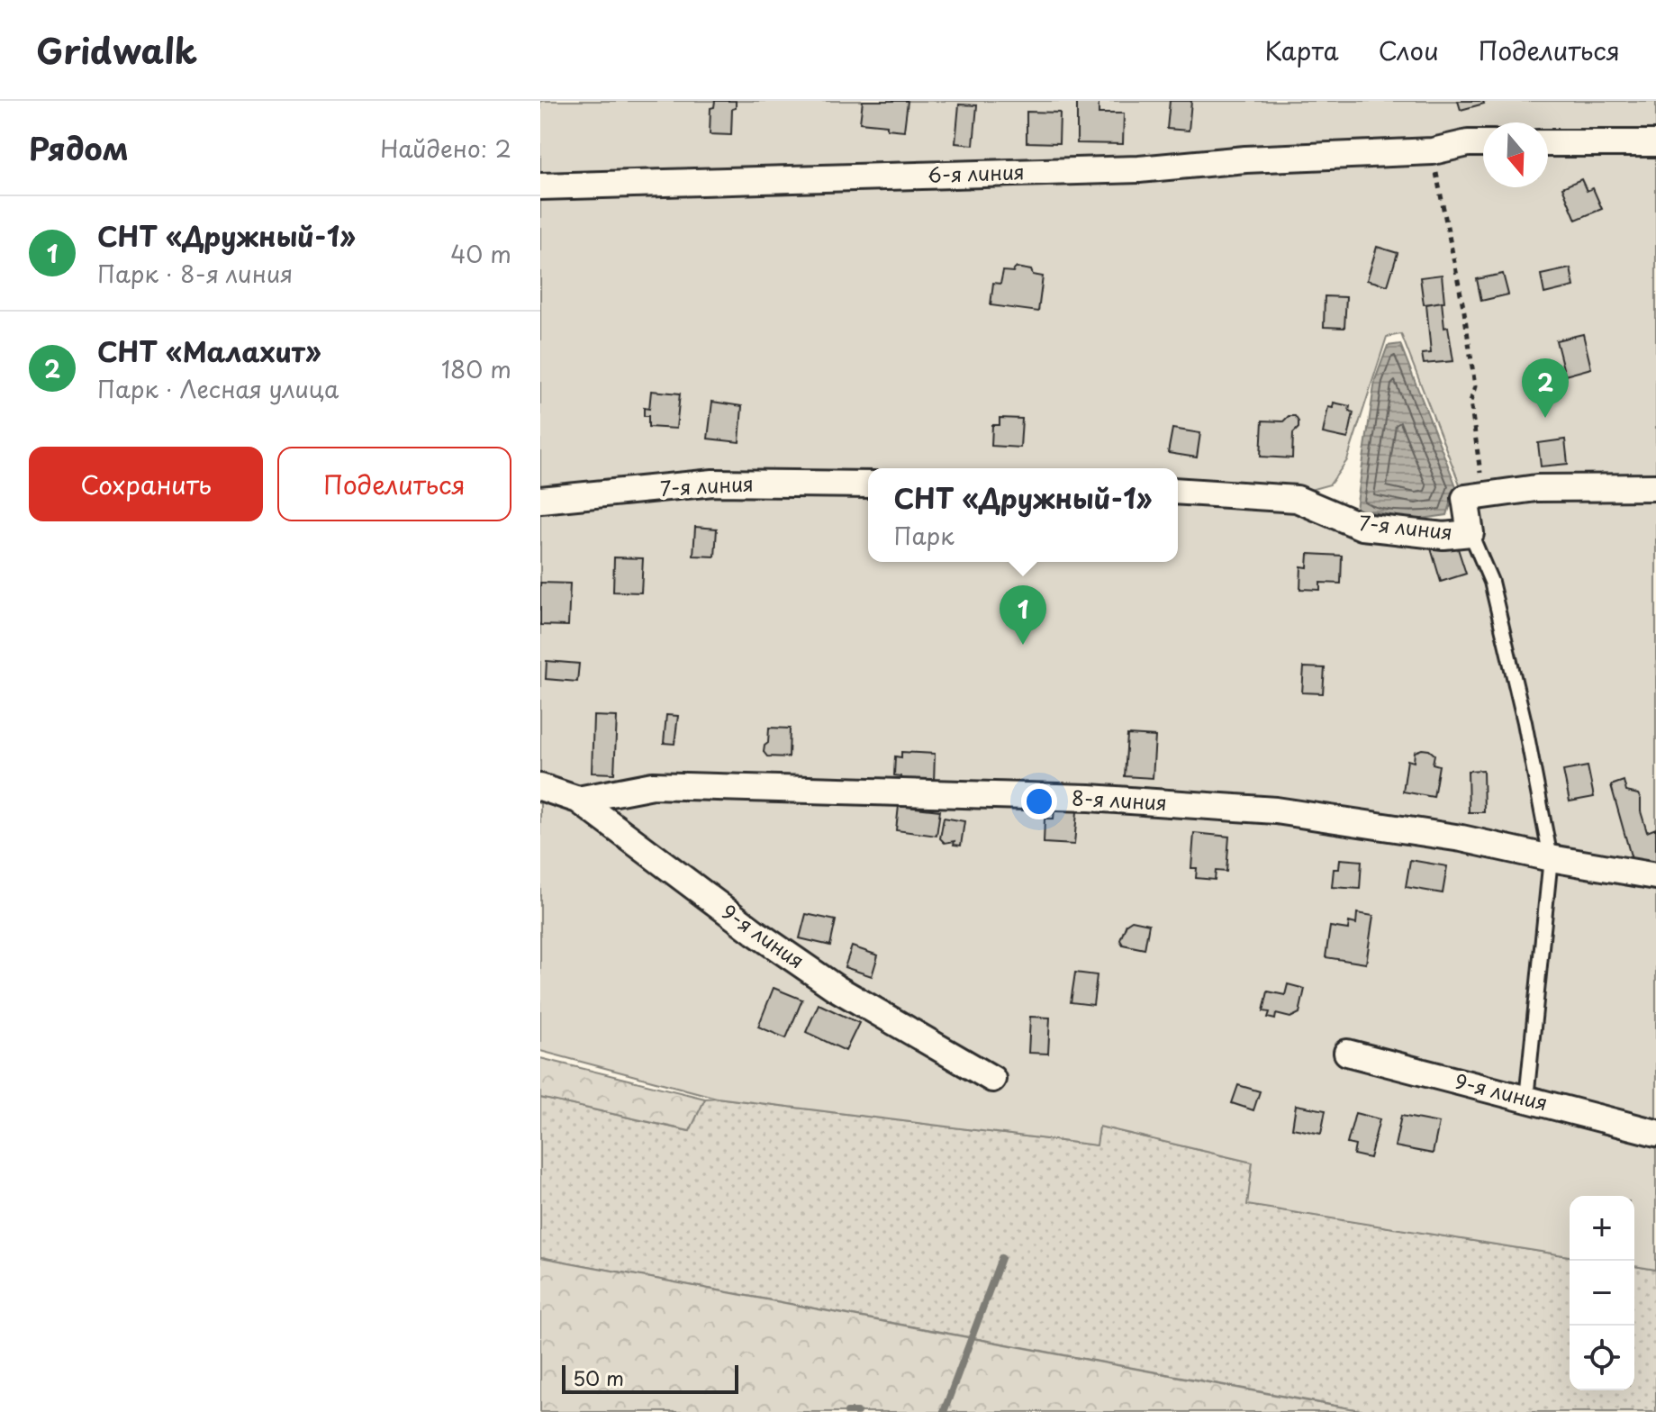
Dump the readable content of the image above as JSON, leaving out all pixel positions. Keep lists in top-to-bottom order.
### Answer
{
  "streets": {
    "street": [
      "6-я линия",
      "7-я линия",
      "8-я линия",
      "9-я линия"
    ]
  },
  "crossings": [
    ["8-я линия", "9-я линия"]
  ],
  "scale_bar": "50 m",
  "north": "bottom",
  "page": {
    "header": "Gridwalk",
    "nav": ["Карта", "Слои", "Поделиться"],
    "heading": ["Рядом", "Найдено: 2"],
    "list": [
      {
        "mark": "1",
        "name": "СНТ «Дружный-1»",
        "note": "Парк · 8-я линия",
        "value": "40 m"
      },
      {
        "mark": "2",
        "name": "СНТ «Малахит»",
        "note": "Парк · Лесная улица",
        "value": "180 m"
      }
    ],
    "pins": ["2", "1"],
    "buttons": ["Сохранить", "Поделиться"],
    "popup": ["СНТ «Дружный-1»", "Парк"],
    "map_buttons": ["+", "−"],
    "scale": "50 m"
  }
}
